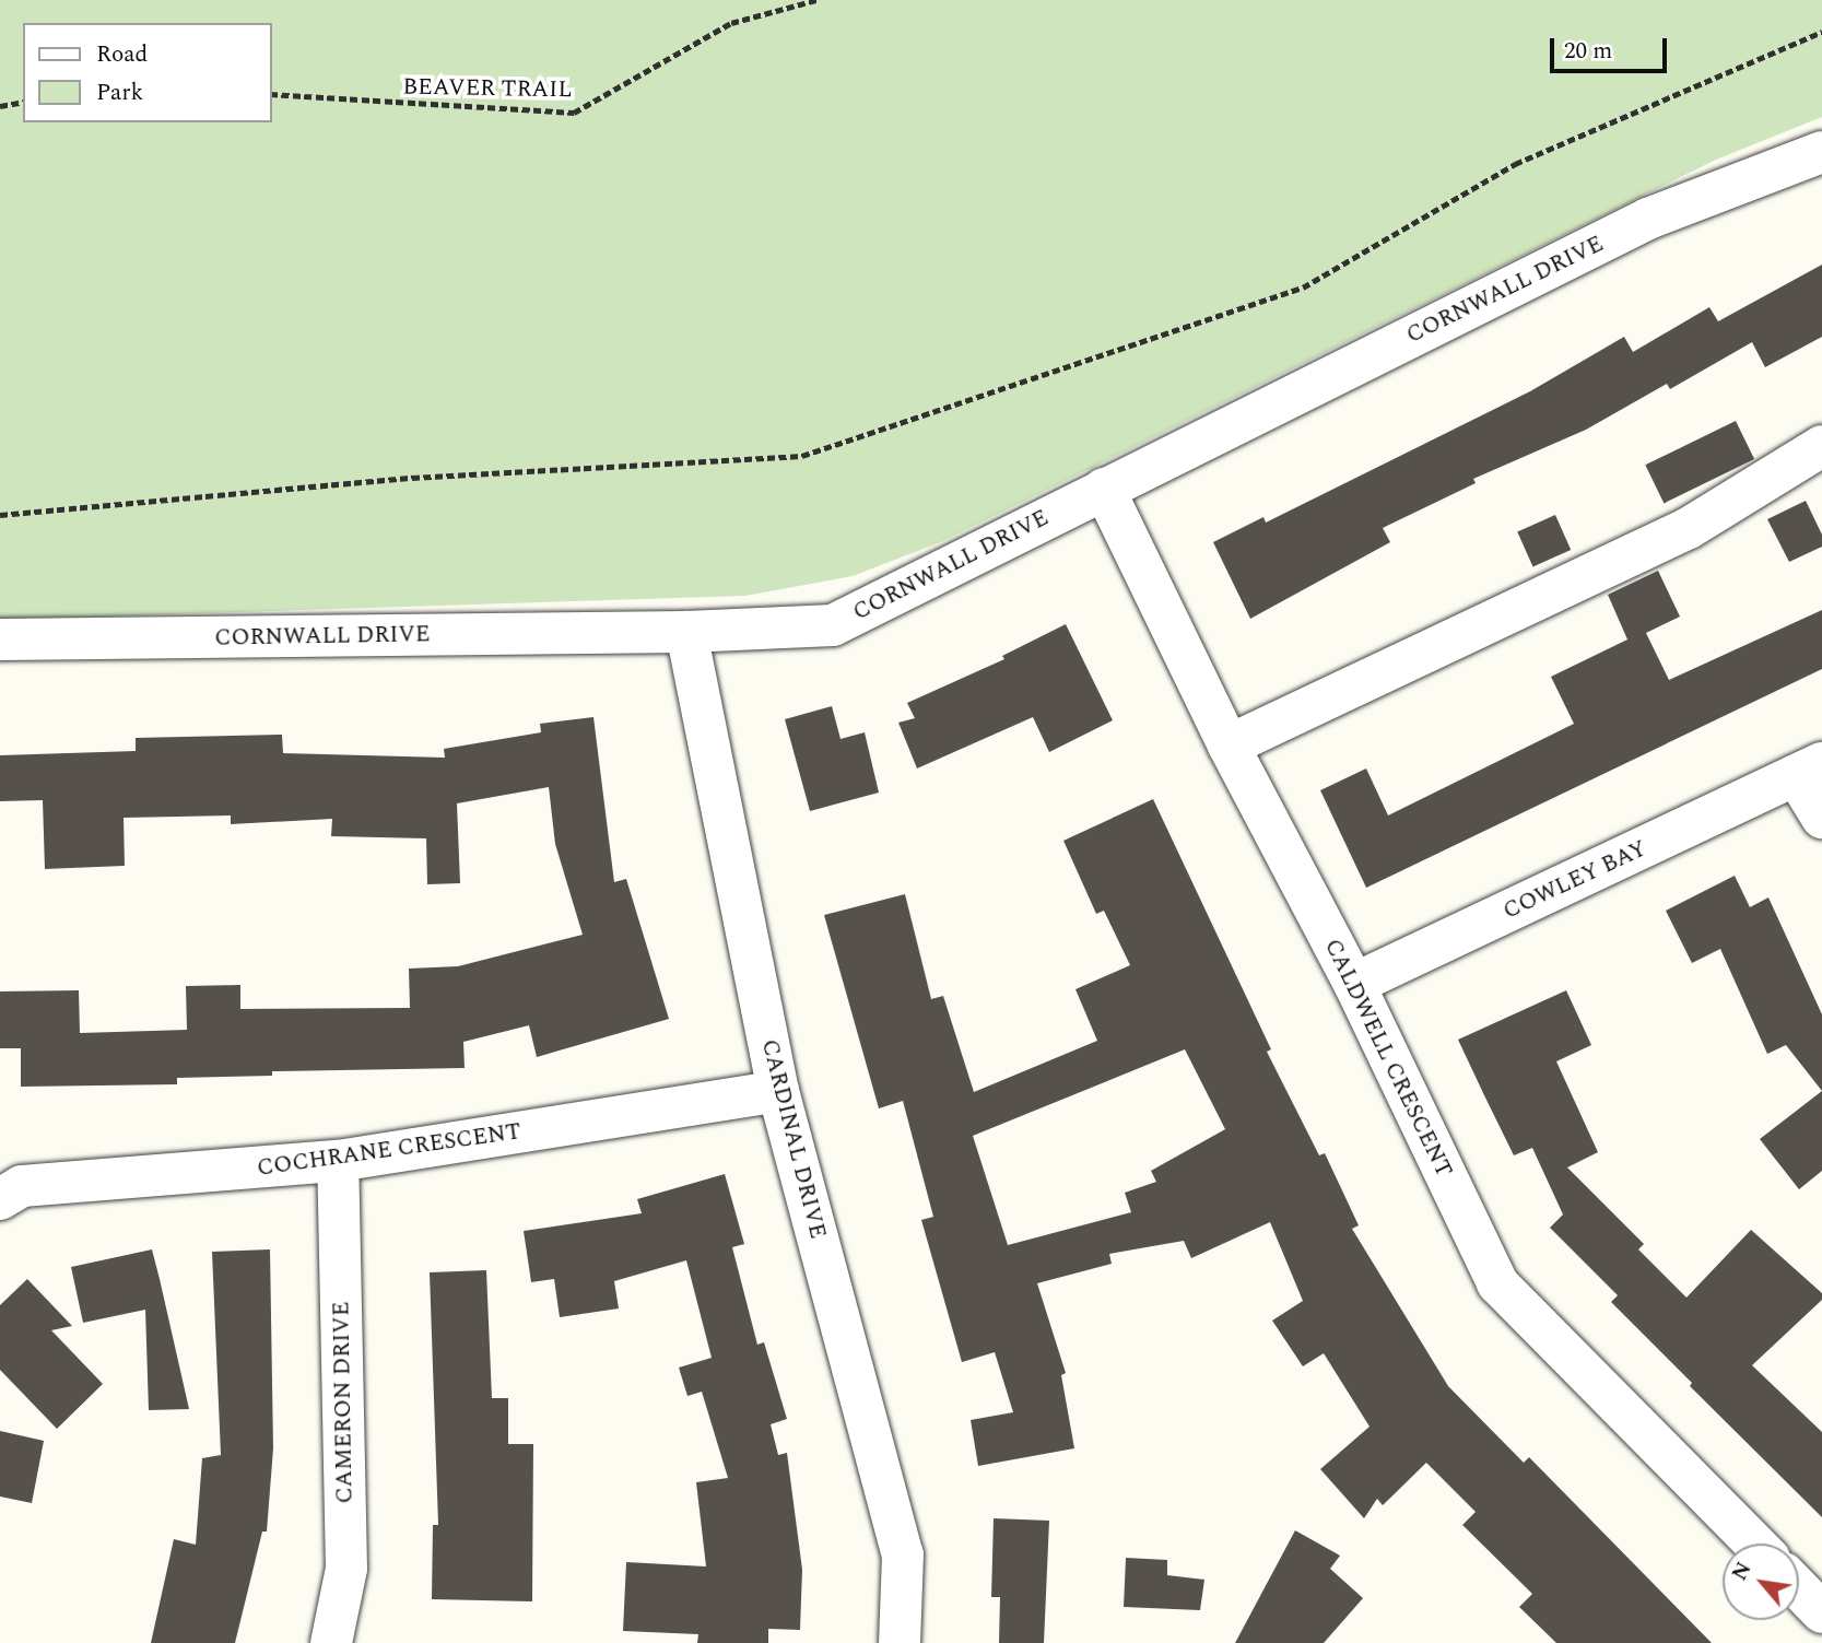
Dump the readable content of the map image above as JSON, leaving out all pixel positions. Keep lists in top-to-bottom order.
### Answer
{
  "streets": {
    "street": [
      "CORNWALL DRIVE",
      "COWLEY BAY",
      "CALDWELL CRESCENT",
      "CARDINAL DRIVE",
      "COCHRANE CRESCENT",
      "CAMERON DRIVE"
    ],
    "path": ["BEAVER TRAIL"]
  },
  "crossings": [
    ["CORNWALL DRIVE", "CALDWELL CRESCENT"],
    ["CORNWALL DRIVE", "CARDINAL DRIVE"],
    ["COWLEY BAY", "CALDWELL CRESCENT"],
    ["CARDINAL DRIVE", "COCHRANE CRESCENT"],
    ["COCHRANE CRESCENT", "CAMERON DRIVE"]
  ],
  "legend": ["Road", "Park"],
  "scale_bar": "20 m",
  "north": "top left"
}
